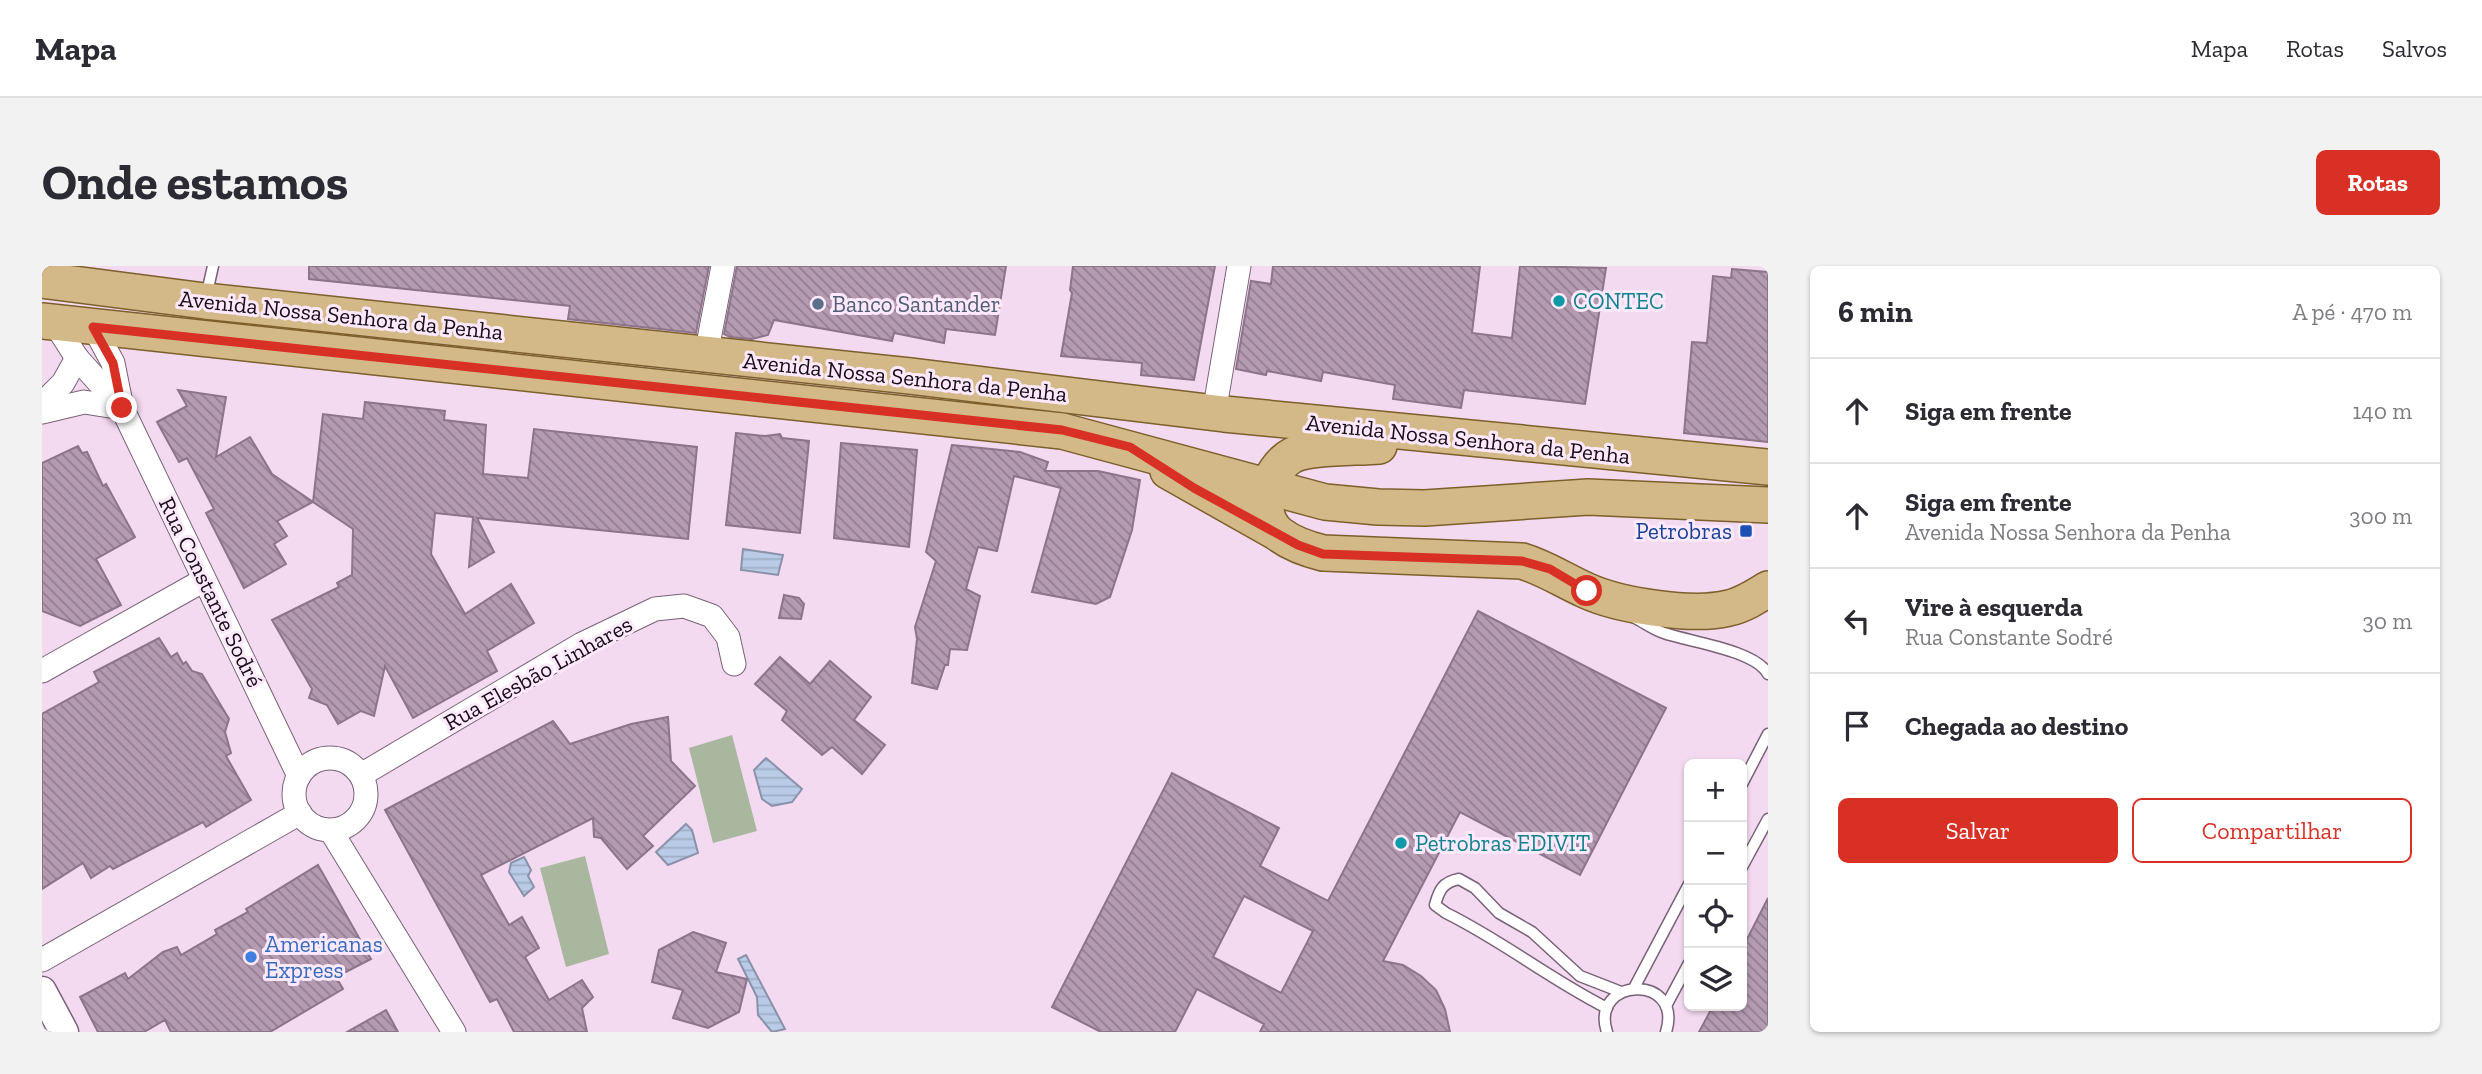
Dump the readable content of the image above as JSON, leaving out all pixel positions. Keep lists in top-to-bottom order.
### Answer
{
  "streets": {
    "main road": ["Avenida Nossa Senhora da Penha"],
    "street": ["Rua Constante Sodré", "Rua Elesbão Linhares"]
  },
  "crossings": [
    ["Avenida Nossa Senhora da Penha", "Rua Constante Sodré"],
    ["Rua Constante Sodré", "Rua Elesbão Linhares"]
  ],
  "places": {
    "other": [
      "CONTEC",
      "Banco Santander",
      "Petrobras EDIVIT",
      "Americanas Express"
    ],
    "transit": ["Petrobras"]
  },
  "page": {
    "header": "Mapa",
    "nav": ["Mapa", "Rotas", "Salvos"],
    "buttons": [
      "Rotas",
      ["Salvar", "Compartilhar"]
    ],
    "title": "Onde estamos",
    "heading": ["6 min", "A pé · 470 m"],
    "list": [
      ["Siga em frente", "140 m"],
      ["Siga em frente", "Avenida Nossa Senhora da Penha", "300 m"],
      ["Vire à esquerda", "Rua Constante Sodré", "30 m"],
      "Chegada ao destino"
    ],
    "map_buttons": ["+", "−"]
  }
}
